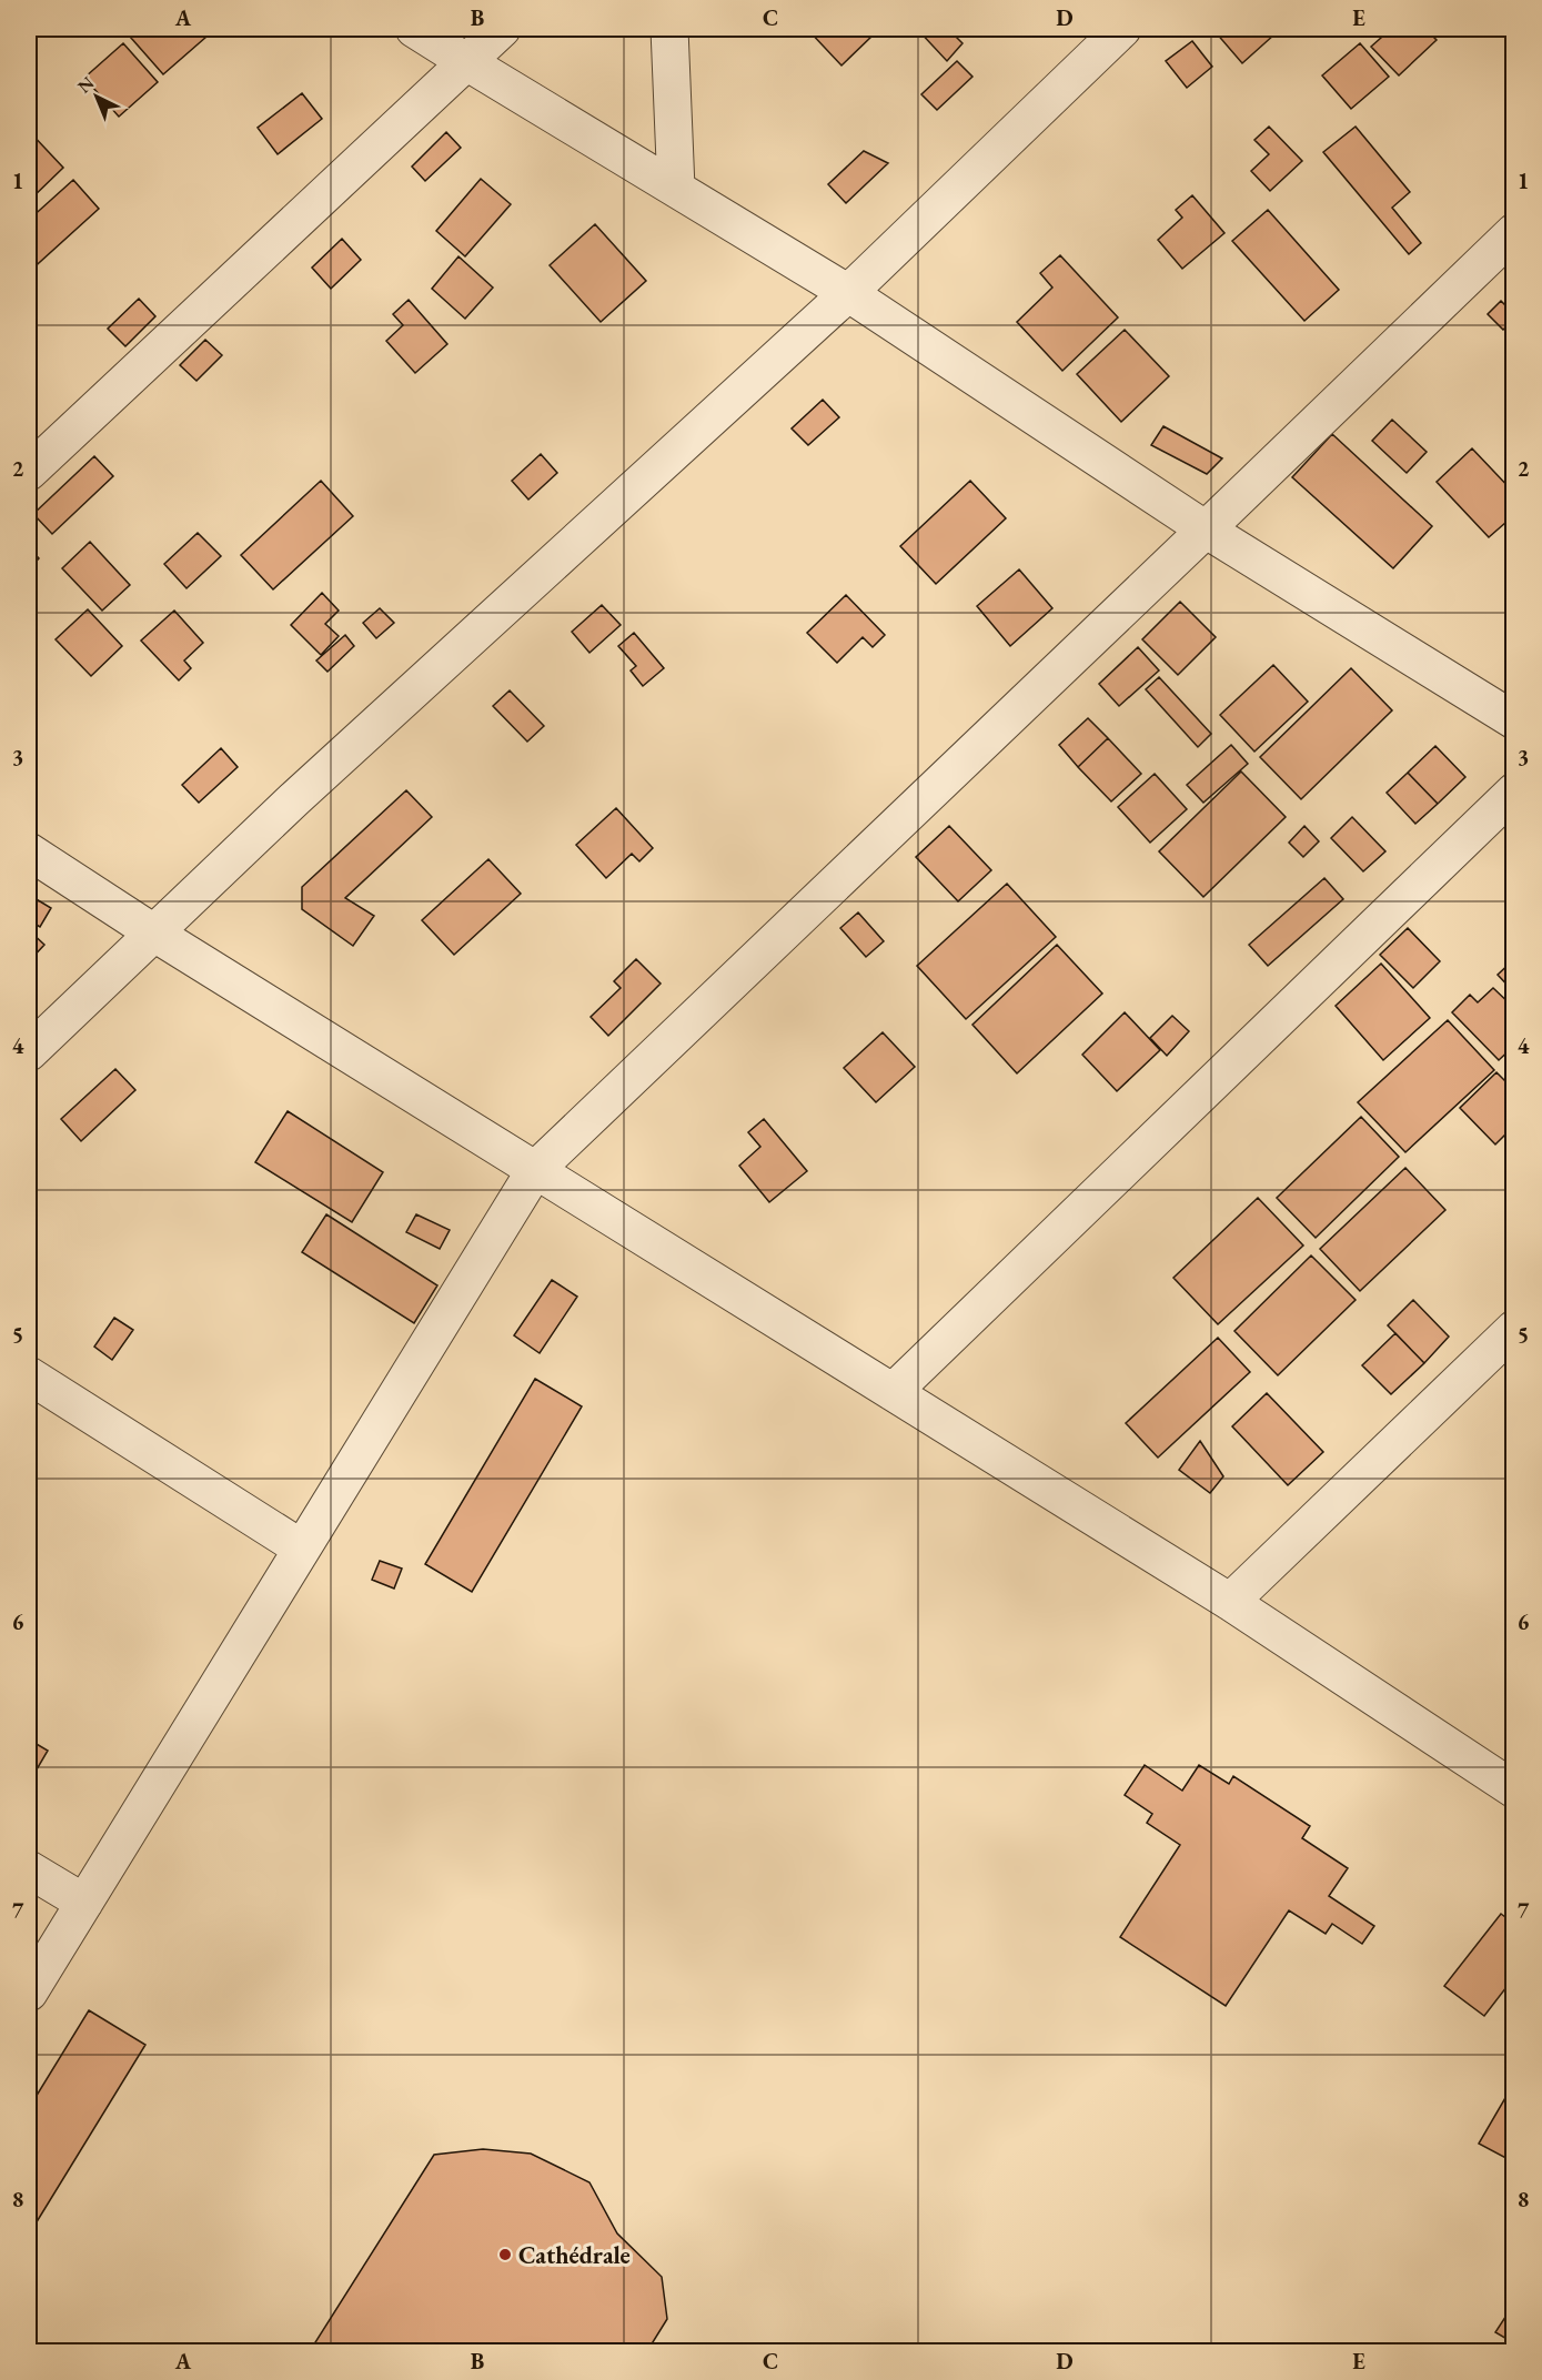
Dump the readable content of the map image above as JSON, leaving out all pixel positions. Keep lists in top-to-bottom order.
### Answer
{
  "places": ["Cathédrale"],
  "north": "top left",
  "grid": {
    "columns": [
      "A",
      "B",
      "C",
      "D",
      "E"
    ],
    "rows": [
      "1",
      "2",
      "3",
      "4",
      "5",
      "6",
      "7",
      "8"
    ]
  }
}
